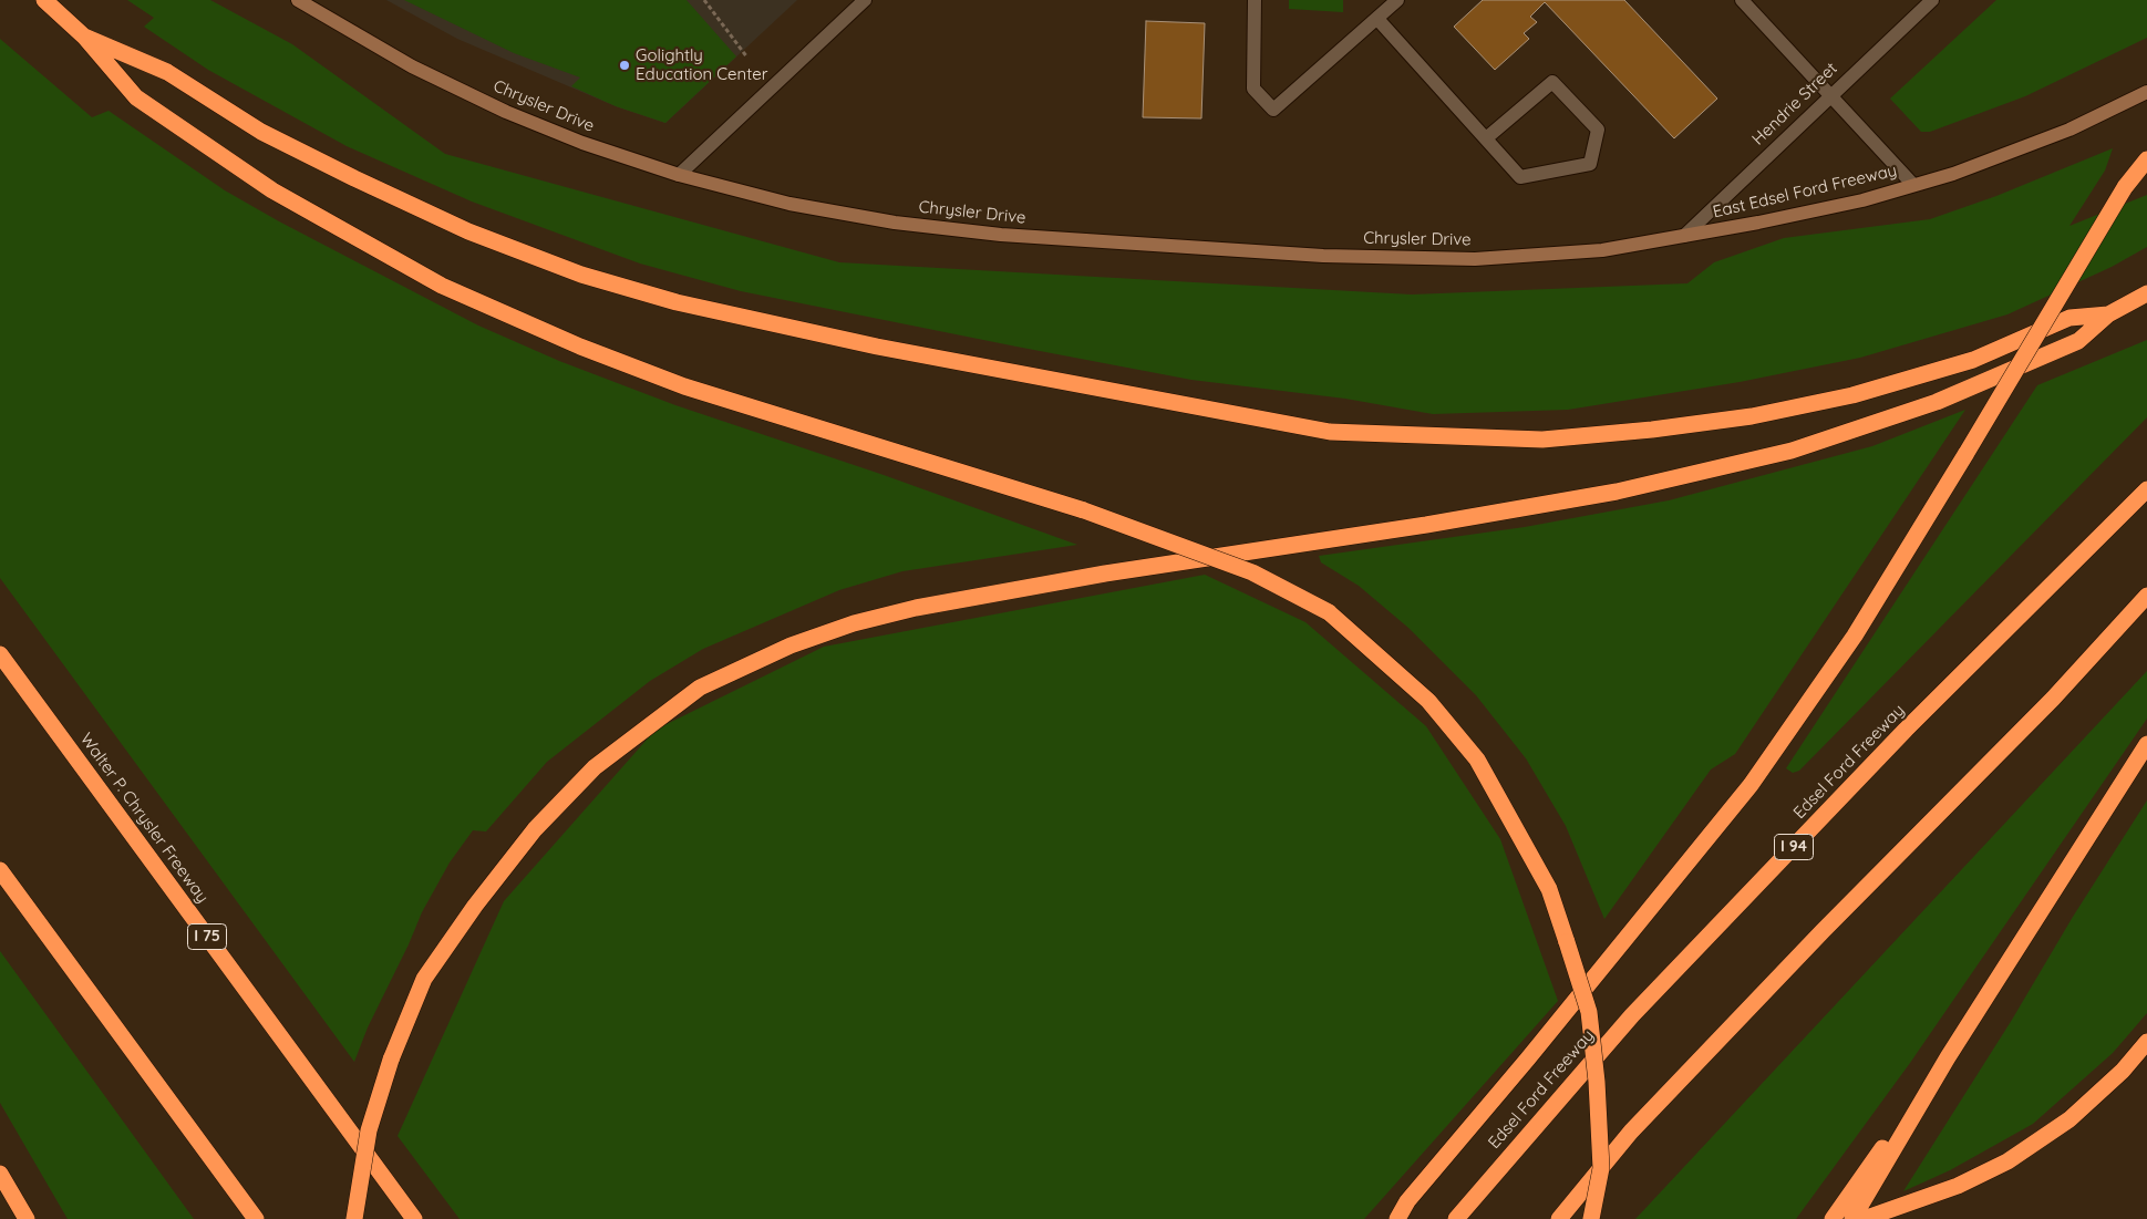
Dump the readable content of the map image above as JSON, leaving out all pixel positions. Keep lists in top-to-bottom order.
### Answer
{
  "streets": {
    "highway": [
      "Edsel Ford Freeway",
      "Walter P. Chrysler Freeway",
      "I 94",
      "I 75"
    ],
    "street": ["Hendrie Street", "Chrysler Drive", "East Edsel Ford Freeway"]
  },
  "crossings": [
    ["Hendrie Street", "Chrysler Drive"],
    ["Hendrie Street", "East Edsel Ford Freeway"],
    ["Chrysler Drive", "East Edsel Ford Freeway"]
  ],
  "places": ["Golightly Education Center"]
}
